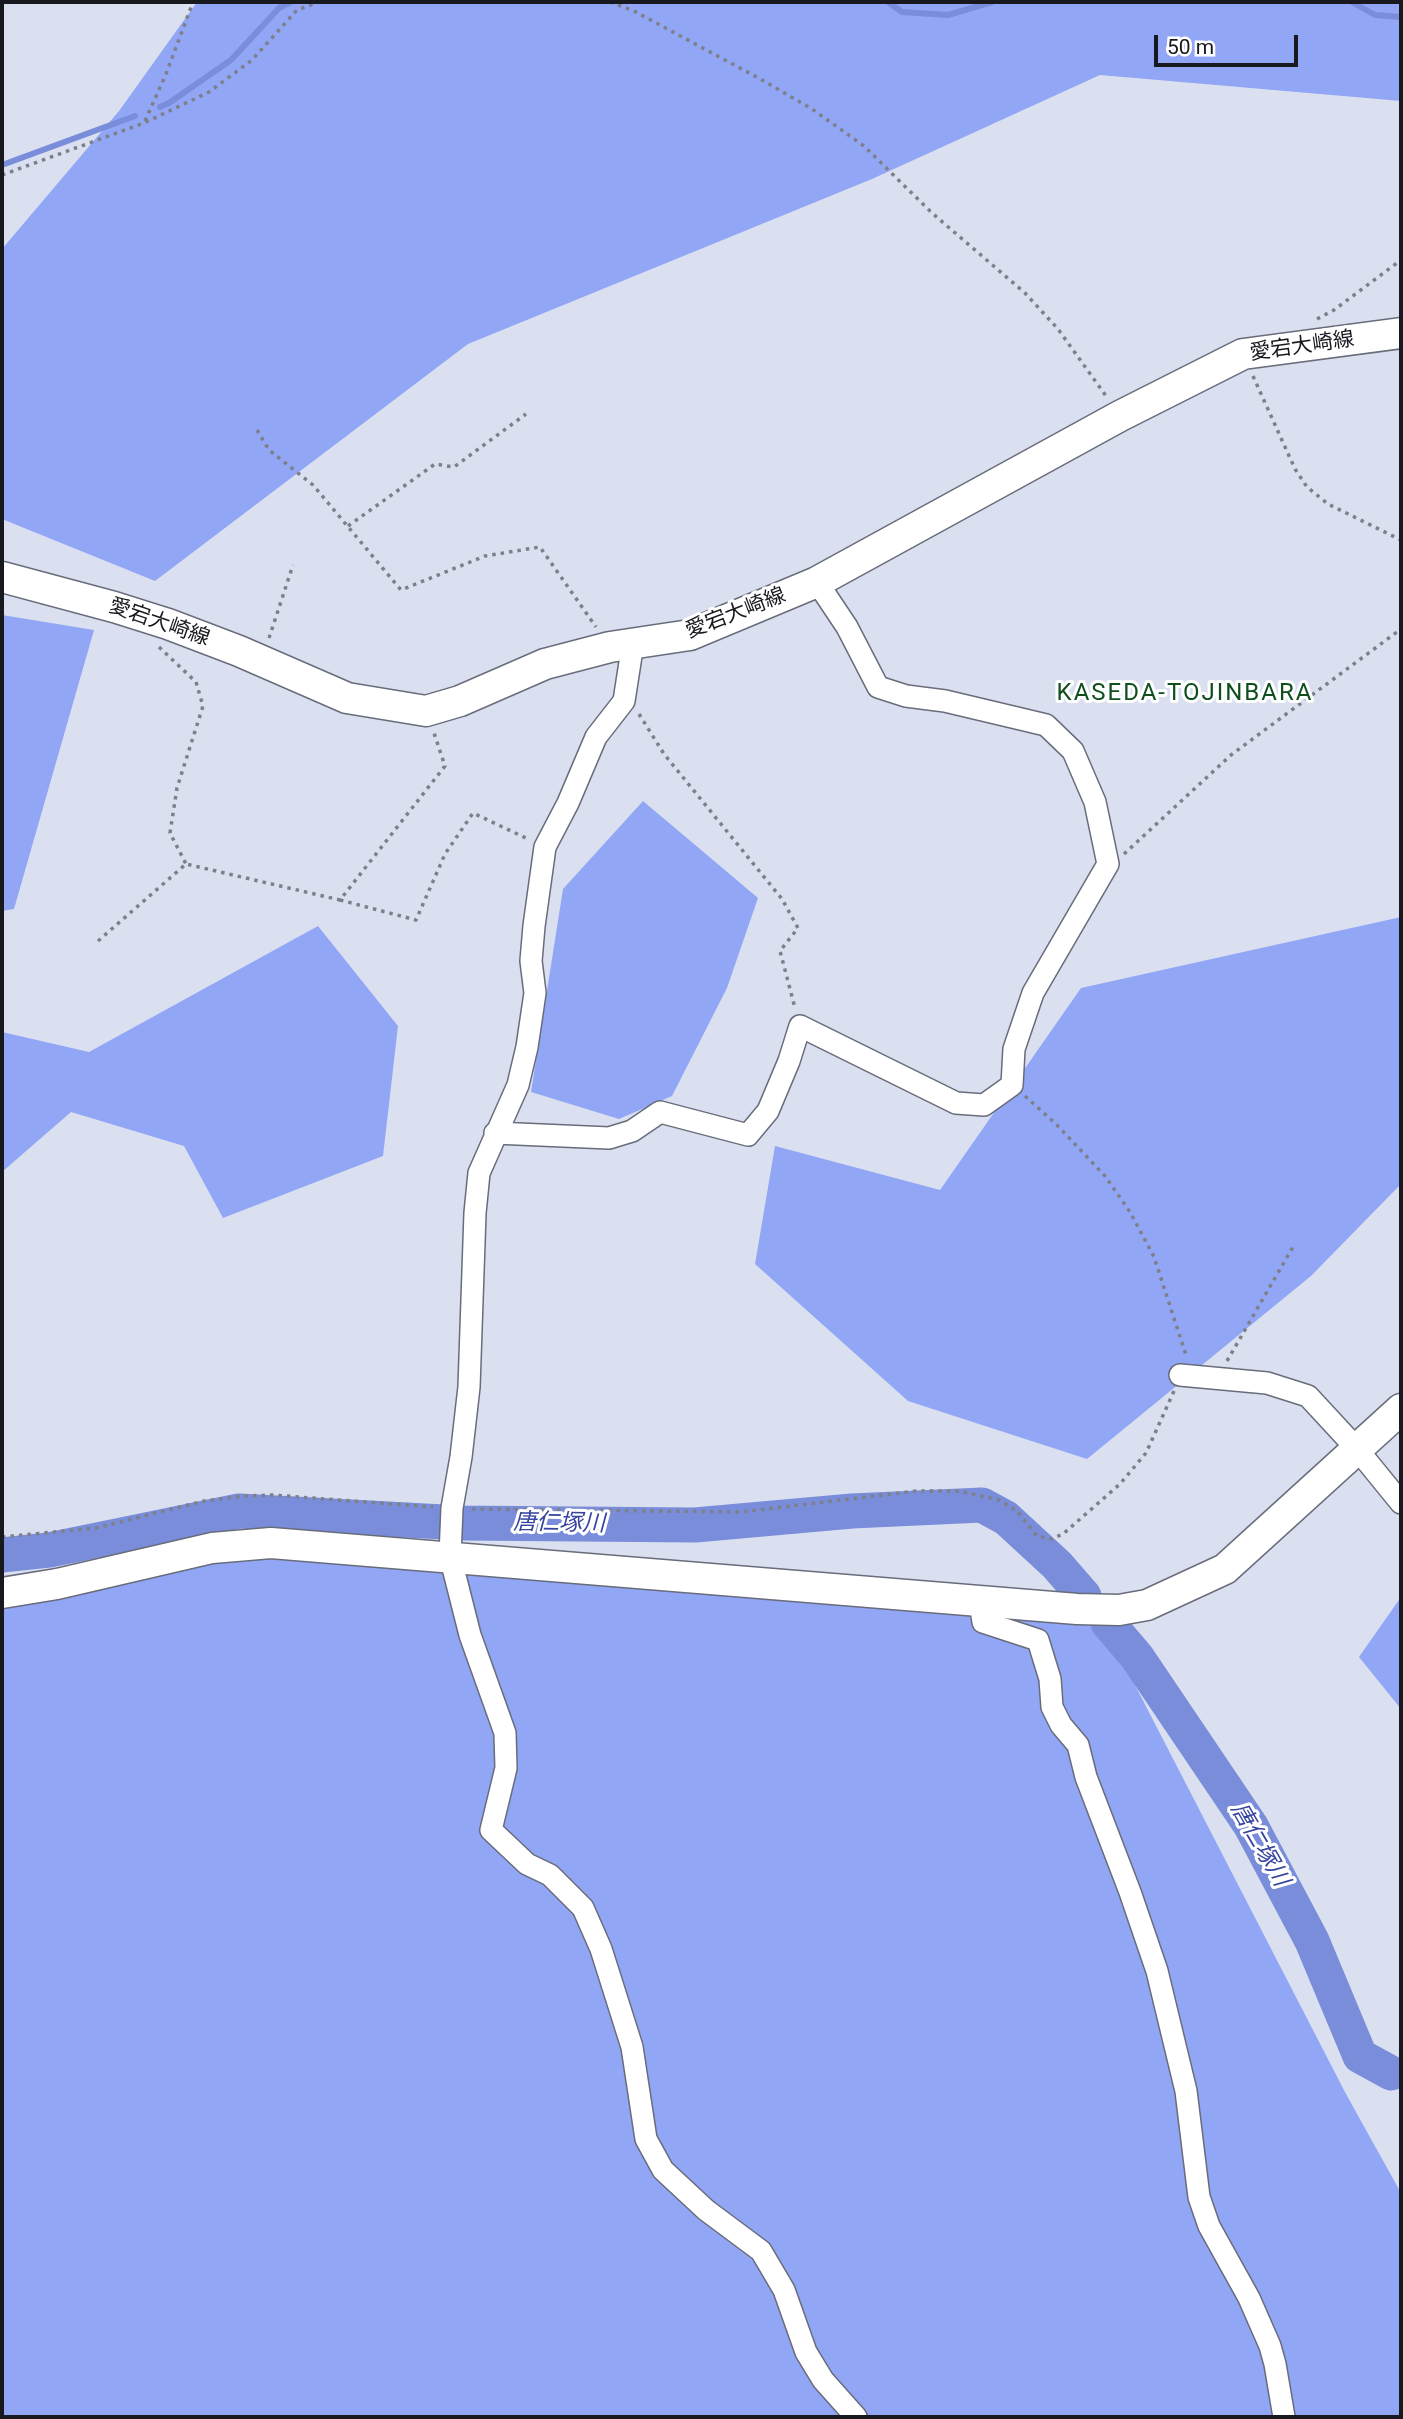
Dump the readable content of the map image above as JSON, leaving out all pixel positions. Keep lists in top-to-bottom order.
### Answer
{
  "streets": {
    "street": ["愛宕大崎線"]
  },
  "districts": ["KASEDA-TOJINBARA"],
  "water": ["唐仁塚川"],
  "scale_bar": "50 m"
}
